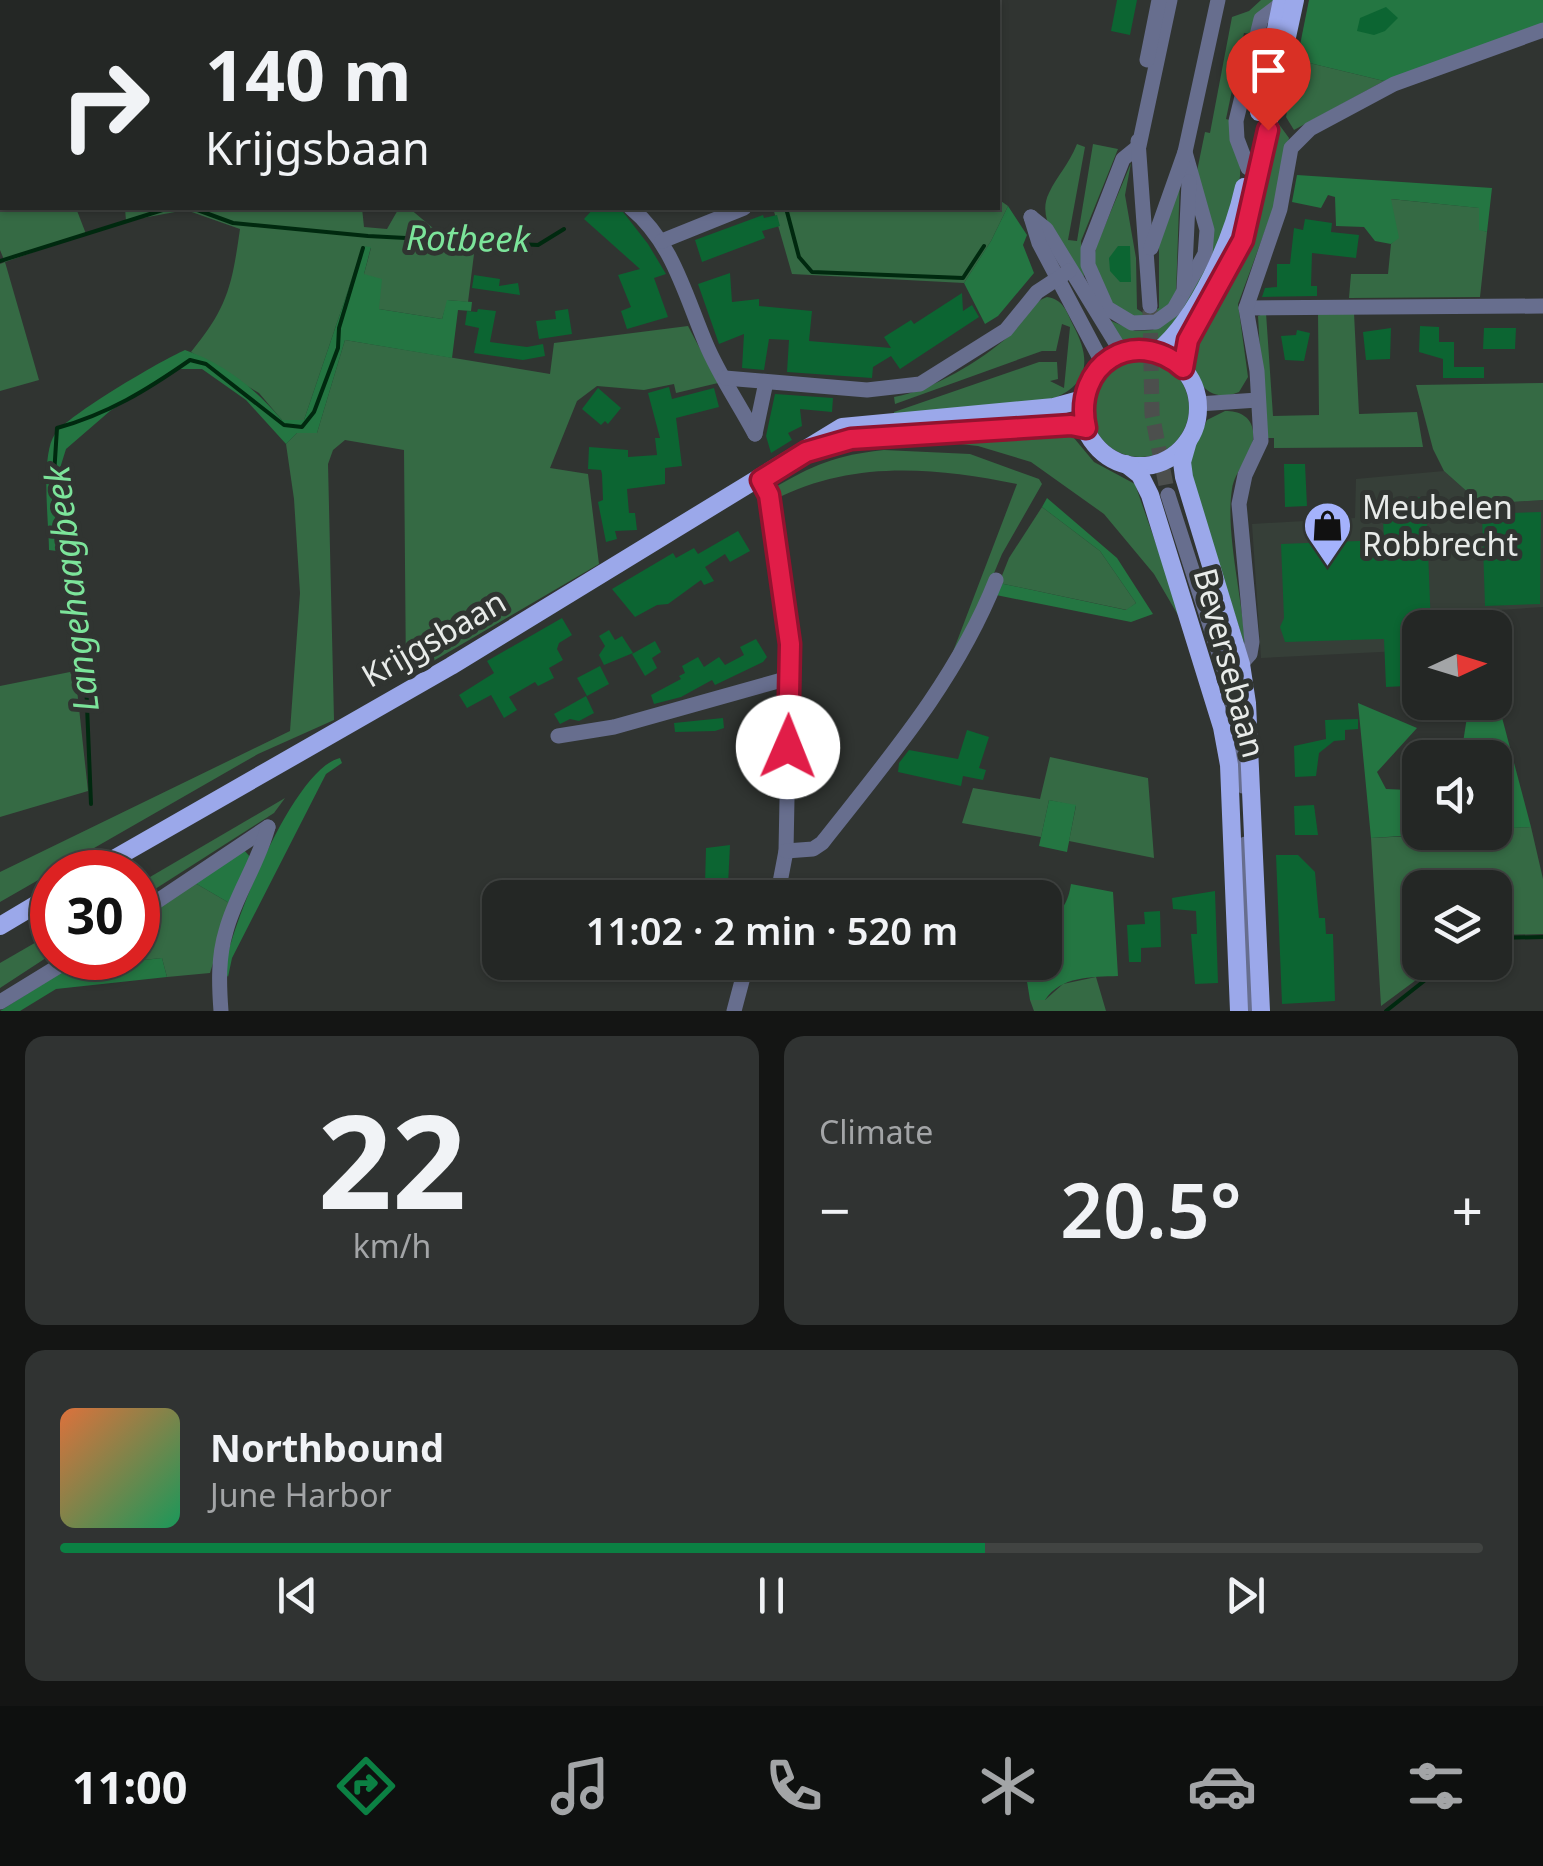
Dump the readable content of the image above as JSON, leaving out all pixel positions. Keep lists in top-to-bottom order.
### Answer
{
  "streets": {
    "main road": ["Krijgsbaan", "Beversebaan"]
  },
  "crossings": [
    ["Krijgsbaan", "Beversebaan"]
  ],
  "water": ["Rotbeek", "Langehaagbeek"],
  "places": {
    "shop": ["Meubelen Robbrecht"]
  },
  "north": "right",
  "page": {
    "turn": ["140 m", "Krijgsbaan"],
    "limit": "30",
    "trip": "11:02 · 2 min · 520 m",
    "tile": [
      ["22", "km/h"],
      "Climate"
    ],
    "heat": ["−", "20.5°", "+"],
    "song": ["Northbound", "June Harbor"],
    "tabs": "11:00"
  }
}
